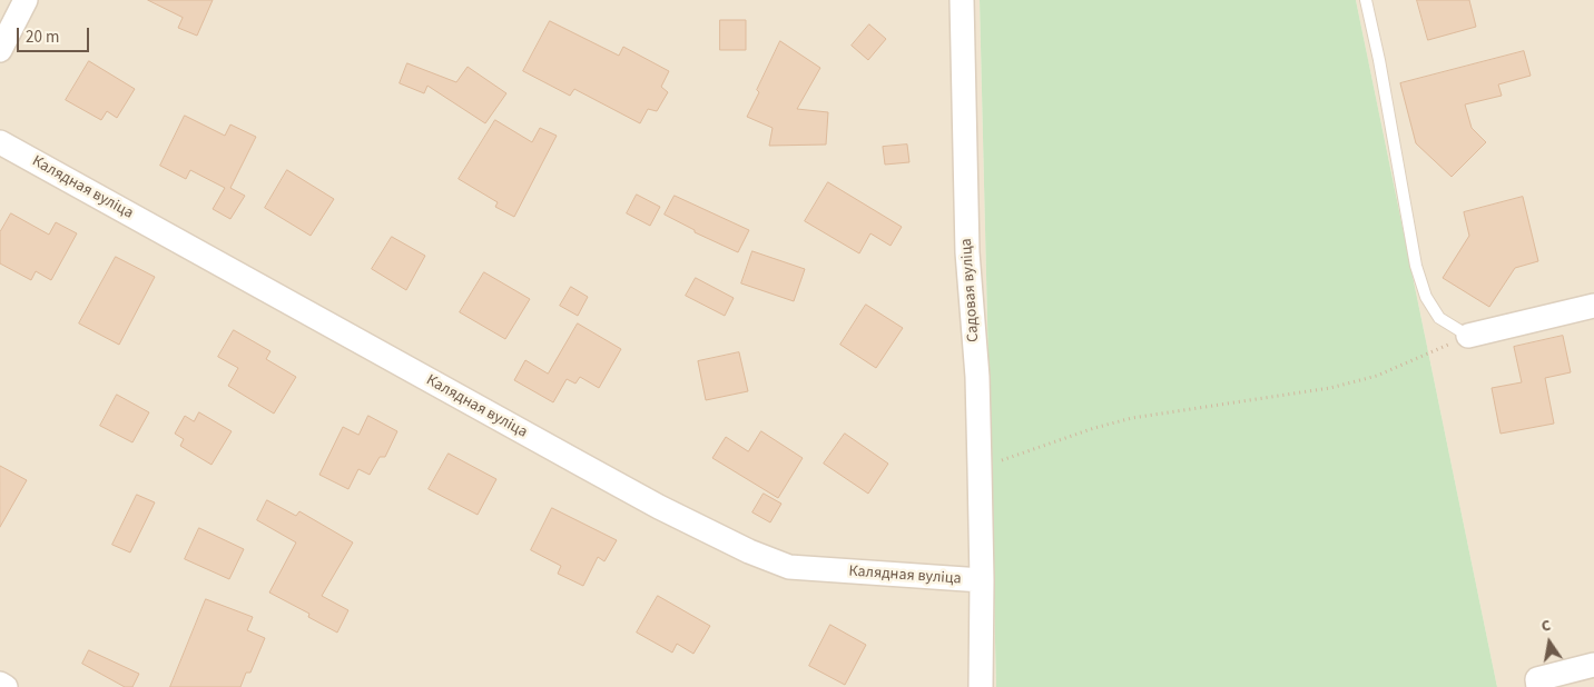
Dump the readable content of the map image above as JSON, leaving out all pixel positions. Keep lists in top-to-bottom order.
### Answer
{
  "streets": {
    "street": ["Калядная вуліца", "Садовая вуліца"]
  },
  "crossings": [
    ["Калядная вуліца", "Садовая вуліца"]
  ],
  "scale_bar": "20 m",
  "north": "top"
}
